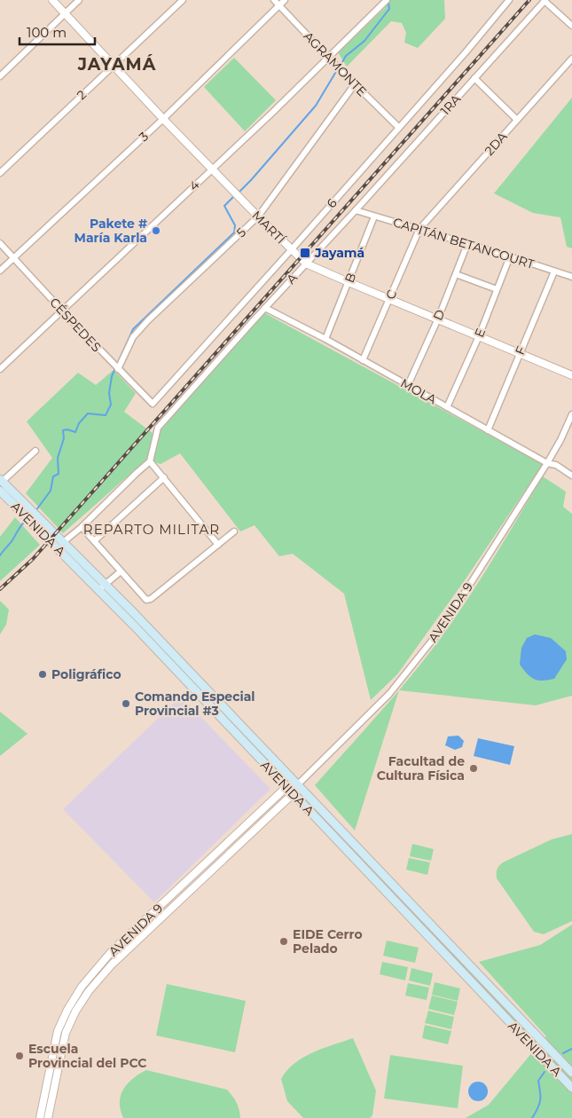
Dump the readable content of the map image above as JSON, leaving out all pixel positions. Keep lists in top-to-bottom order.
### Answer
{
  "streets": {
    "main road": ["AVENIDA A"],
    "street": [
      "AGRAMONTE",
      "2",
      "1RA",
      "3",
      "2DA",
      "4",
      "6",
      "MARTÍ",
      "5",
      "CAPITÁN BETANCOURT",
      "B",
      "A",
      "C",
      "D",
      "CÉSPEDES",
      "E",
      "F",
      "MOLA",
      "AVENIDA 9"
    ]
  },
  "crossings": [
    ["AGRAMONTE", "3"],
    ["AGRAMONTE", "4"],
    ["AGRAMONTE", "6"],
    ["AGRAMONTE", "5"],
    ["2", "MARTÍ"],
    ["1RA", "CAPITÁN BETANCOURT"],
    ["1RA", "A"],
    ["3", "MARTÍ"],
    ["3", "CÉSPEDES"],
    ["2DA", "CAPITÁN BETANCOURT"],
    ["2DA", "C"],
    ["4", "MARTÍ"],
    ["4", "CÉSPEDES"],
    ["6", "MARTÍ"],
    ["6", "CÉSPEDES"],
    ["MARTÍ", "5"],
    ["MARTÍ", "B"],
    ["MARTÍ", "A"],
    ["MARTÍ", "C"],
    ["MARTÍ", "D"],
    ["MARTÍ", "E"],
    ["MARTÍ", "F"],
    ["5", "CÉSPEDES"],
    ["CAPITÁN BETANCOURT", "B"],
    ["CAPITÁN BETANCOURT", "A"],
    ["CAPITÁN BETANCOURT", "C"],
    ["CAPITÁN BETANCOURT", "D"],
    ["CAPITÁN BETANCOURT", "E"],
    ["CAPITÁN BETANCOURT", "F"],
    ["B", "MOLA"],
    ["A", "MOLA"],
    ["C", "MOLA"],
    ["D", "MOLA"],
    ["E", "MOLA"],
    ["F", "MOLA"],
    ["MOLA", "AVENIDA 9"],
    ["AVENIDA A", "AVENIDA 9"]
  ],
  "districts": ["JAYAMÁ", "REPARTO MILITAR"],
  "places": {
    "other": [
      "Pakete # María Karla",
      "Poligráfico",
      "Comando Especial Provincial #3",
      "Facultad de Cultura Física",
      "EIDE Cerro Pelado",
      "Escuela Provincial del PCC"
    ],
    "transit": ["Jayamá"]
  },
  "scale_bar": "100 m"
}
